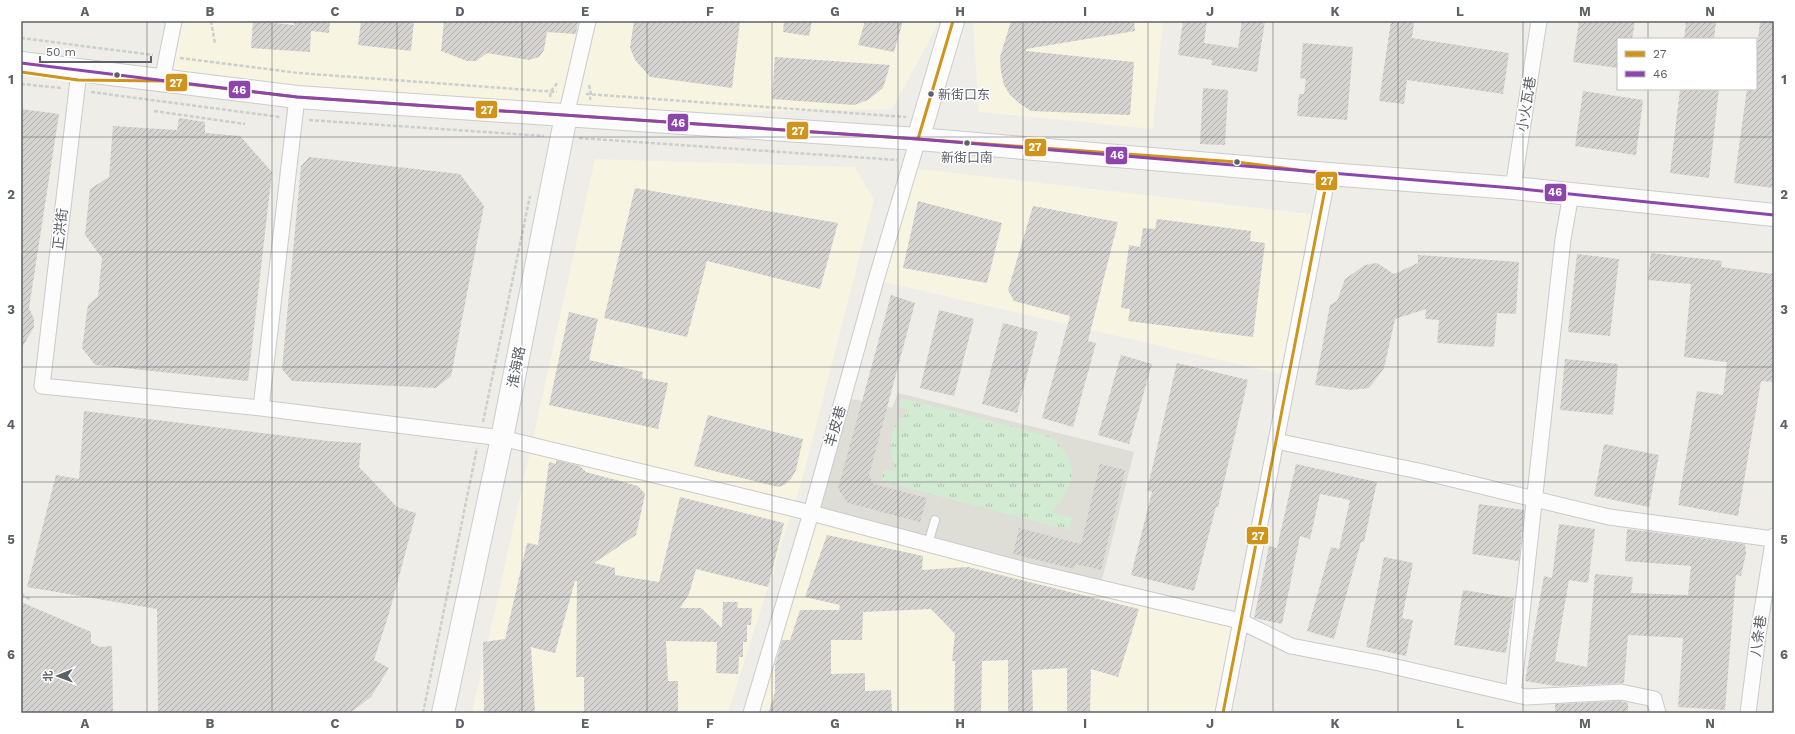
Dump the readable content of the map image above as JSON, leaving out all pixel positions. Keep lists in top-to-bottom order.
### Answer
{
  "streets": {
    "main road": ["淮海路"],
    "street": [
      "小火瓦巷",
      "正洪街",
      "羊皮巷",
      "八条巷"
    ]
  },
  "places": ["新街口东", "新街口南"],
  "lines": ["transit line 27", "transit line 46"],
  "legend": ["27", "46"],
  "scale_bar": "50 m",
  "north": "left",
  "grid": {
    "columns": [
      "A",
      "B",
      "C",
      "D",
      "E",
      "F",
      "G",
      "H",
      "I",
      "J",
      "K",
      "L",
      "M",
      "N"
    ],
    "rows": [
      "1",
      "2",
      "3",
      "4",
      "5",
      "6"
    ]
  }
}
